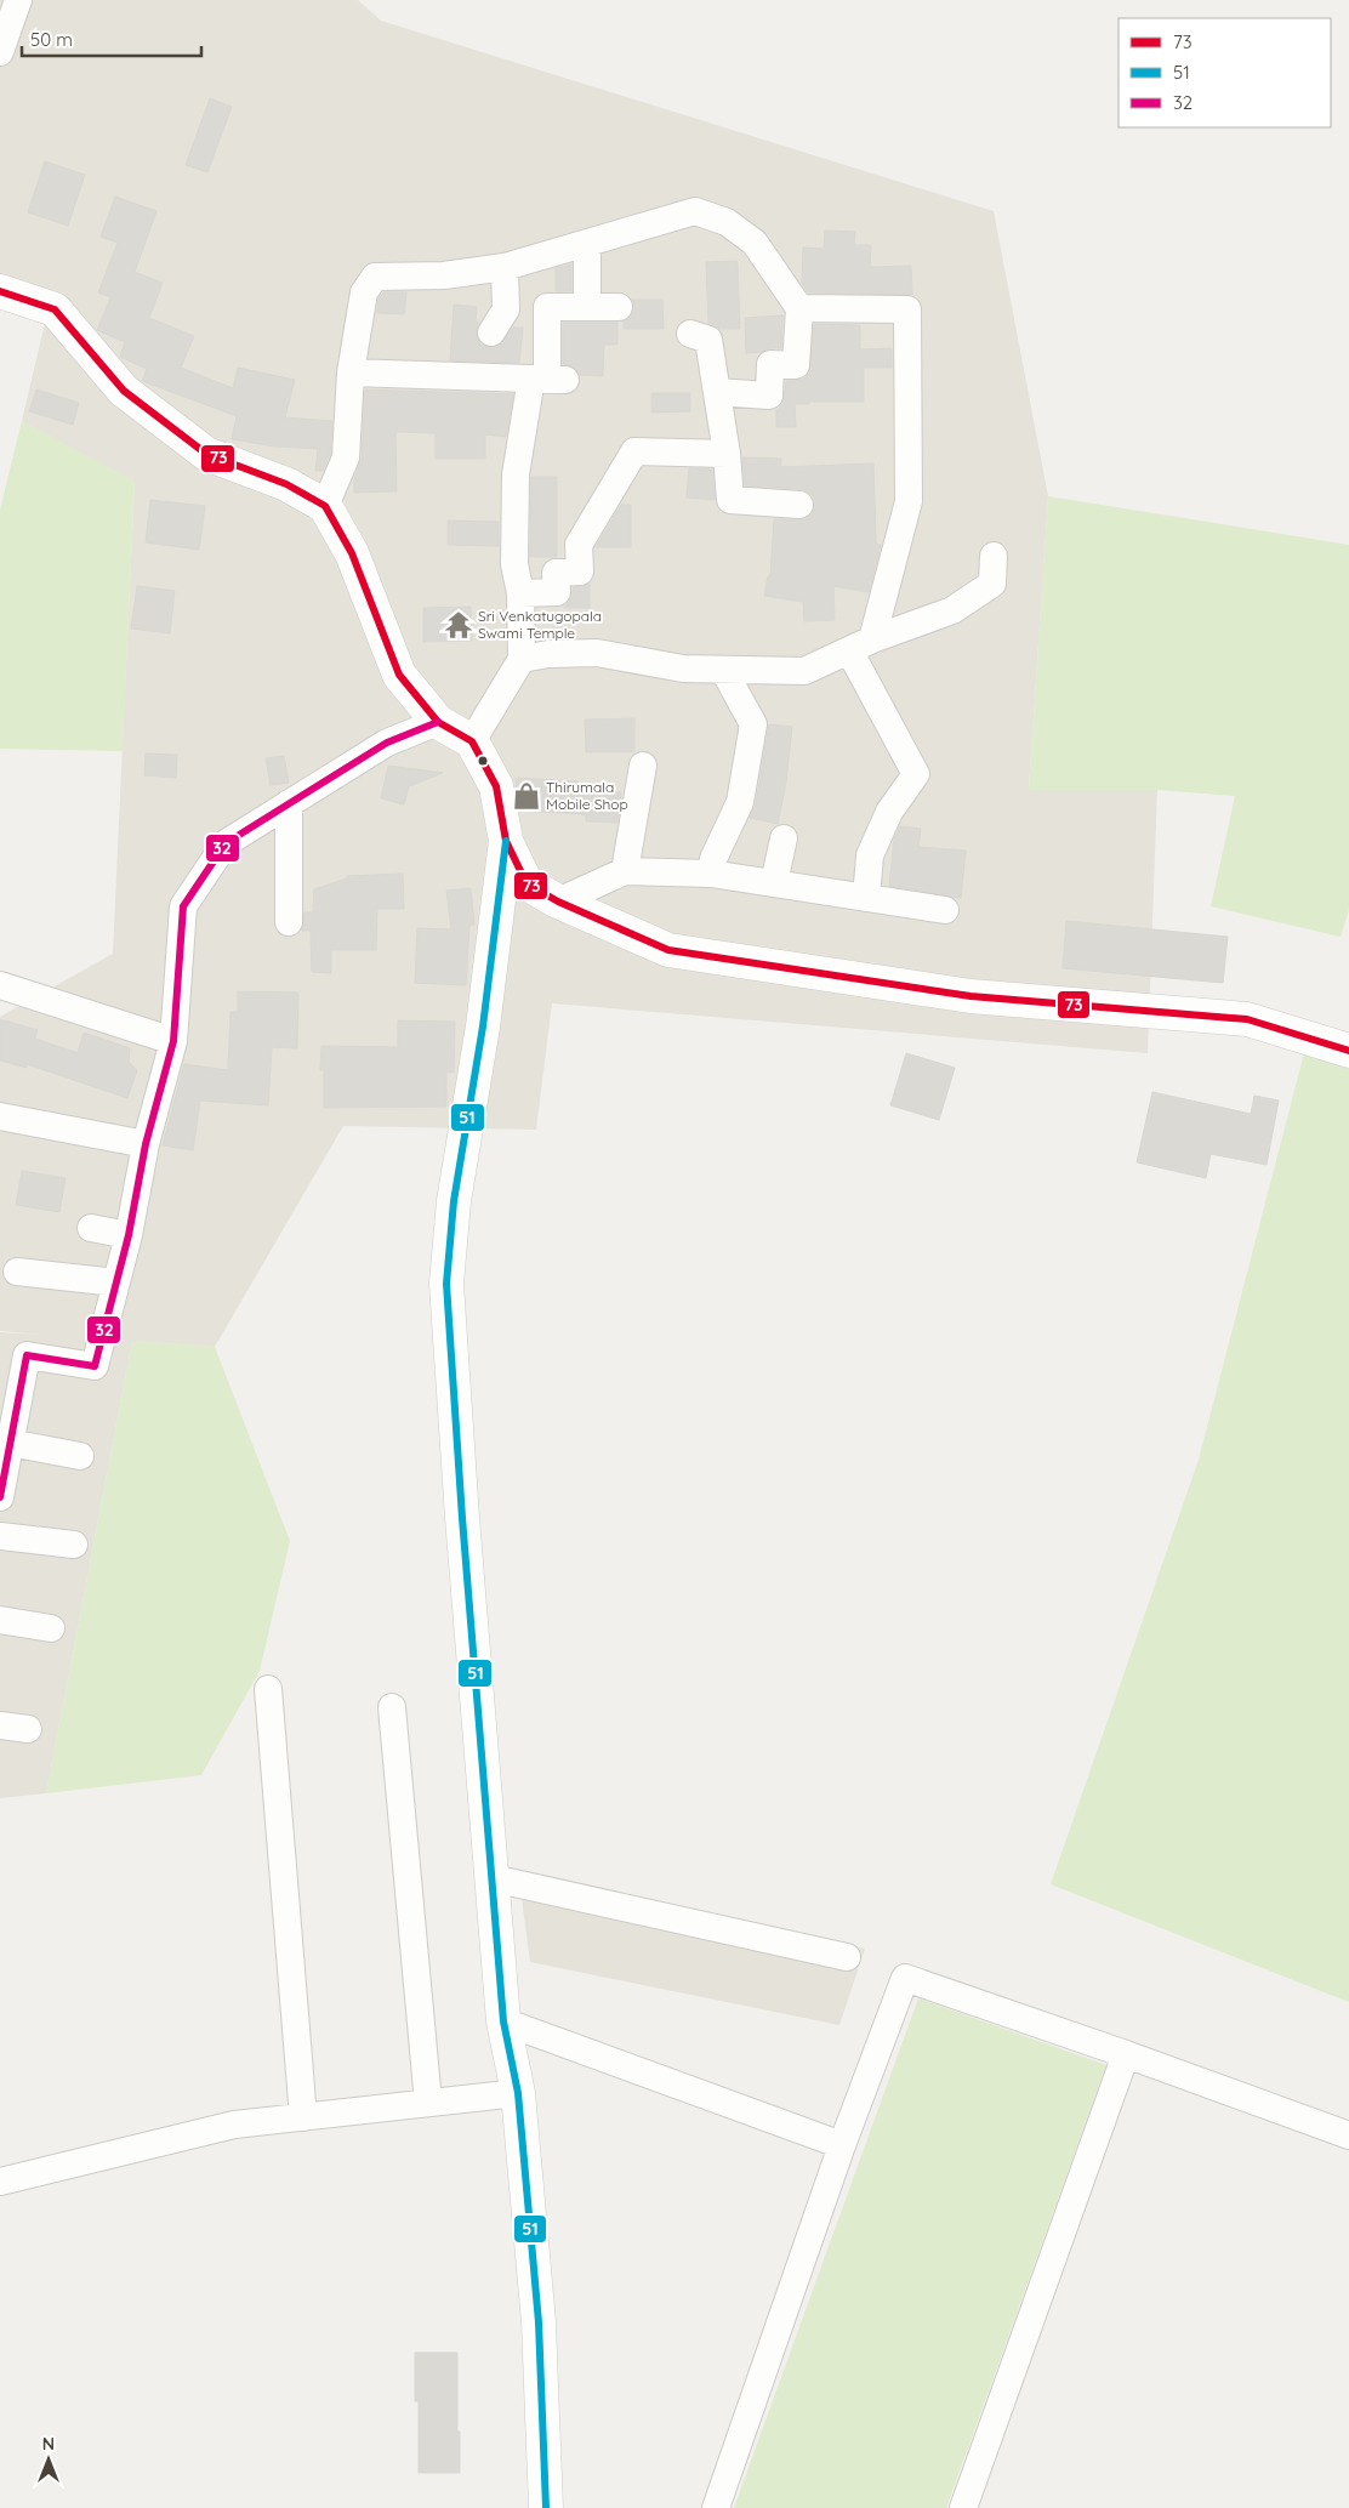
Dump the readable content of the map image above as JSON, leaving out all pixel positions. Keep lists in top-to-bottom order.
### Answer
{
  "places": {
    "temple": ["Sri Venkatugopala Swami Temple"],
    "shop": ["Thirumala Mobile Shop"]
  },
  "lines": ["transit line 73", "transit line 32", "transit line 51"],
  "legend": ["73", "51", "32"],
  "scale_bar": "50 m",
  "north": "top"
}
